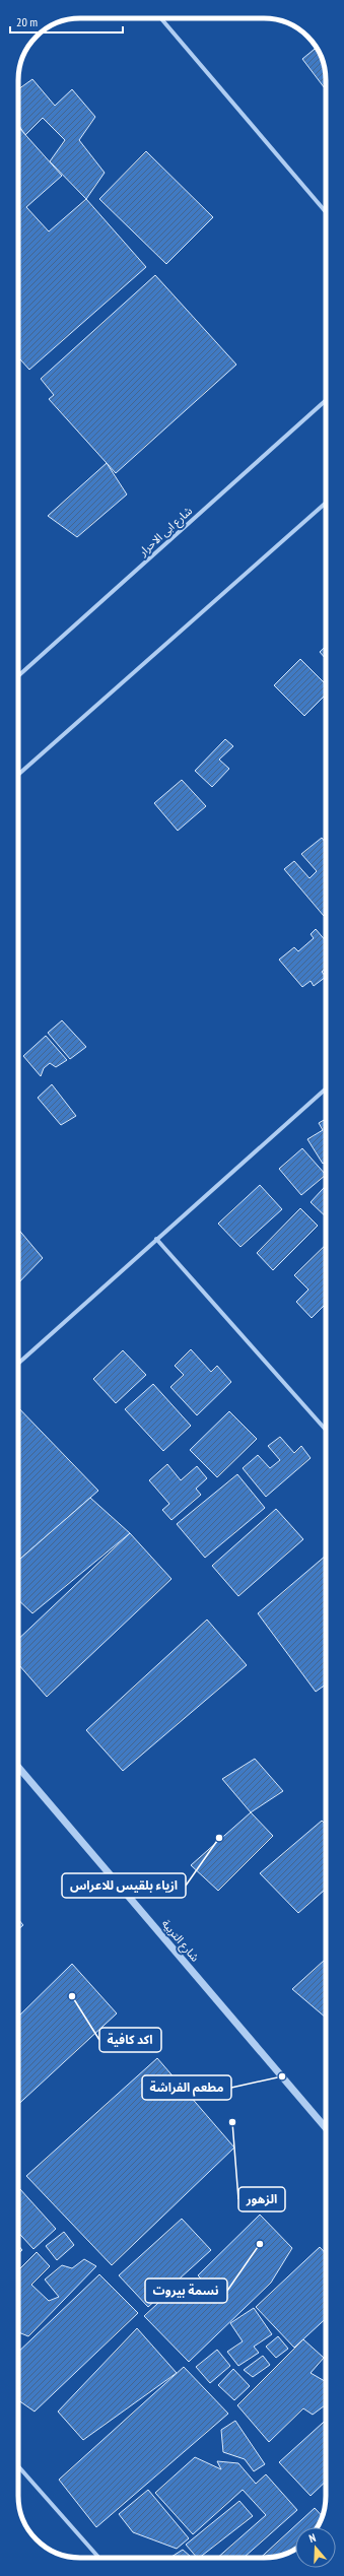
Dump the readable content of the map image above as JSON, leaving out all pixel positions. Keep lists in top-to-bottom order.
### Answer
{
  "streets": {
    "street": ["شارع ابی الاحرار", "شارع التربية"]
  },
  "places": [
    "ازياء بلقيس للاعراس",
    "اكد كافية",
    "مطعم الفراشة",
    "الزهور",
    "نسمة بيروت"
  ],
  "scale_bar": "20 m",
  "north": "top"
}
